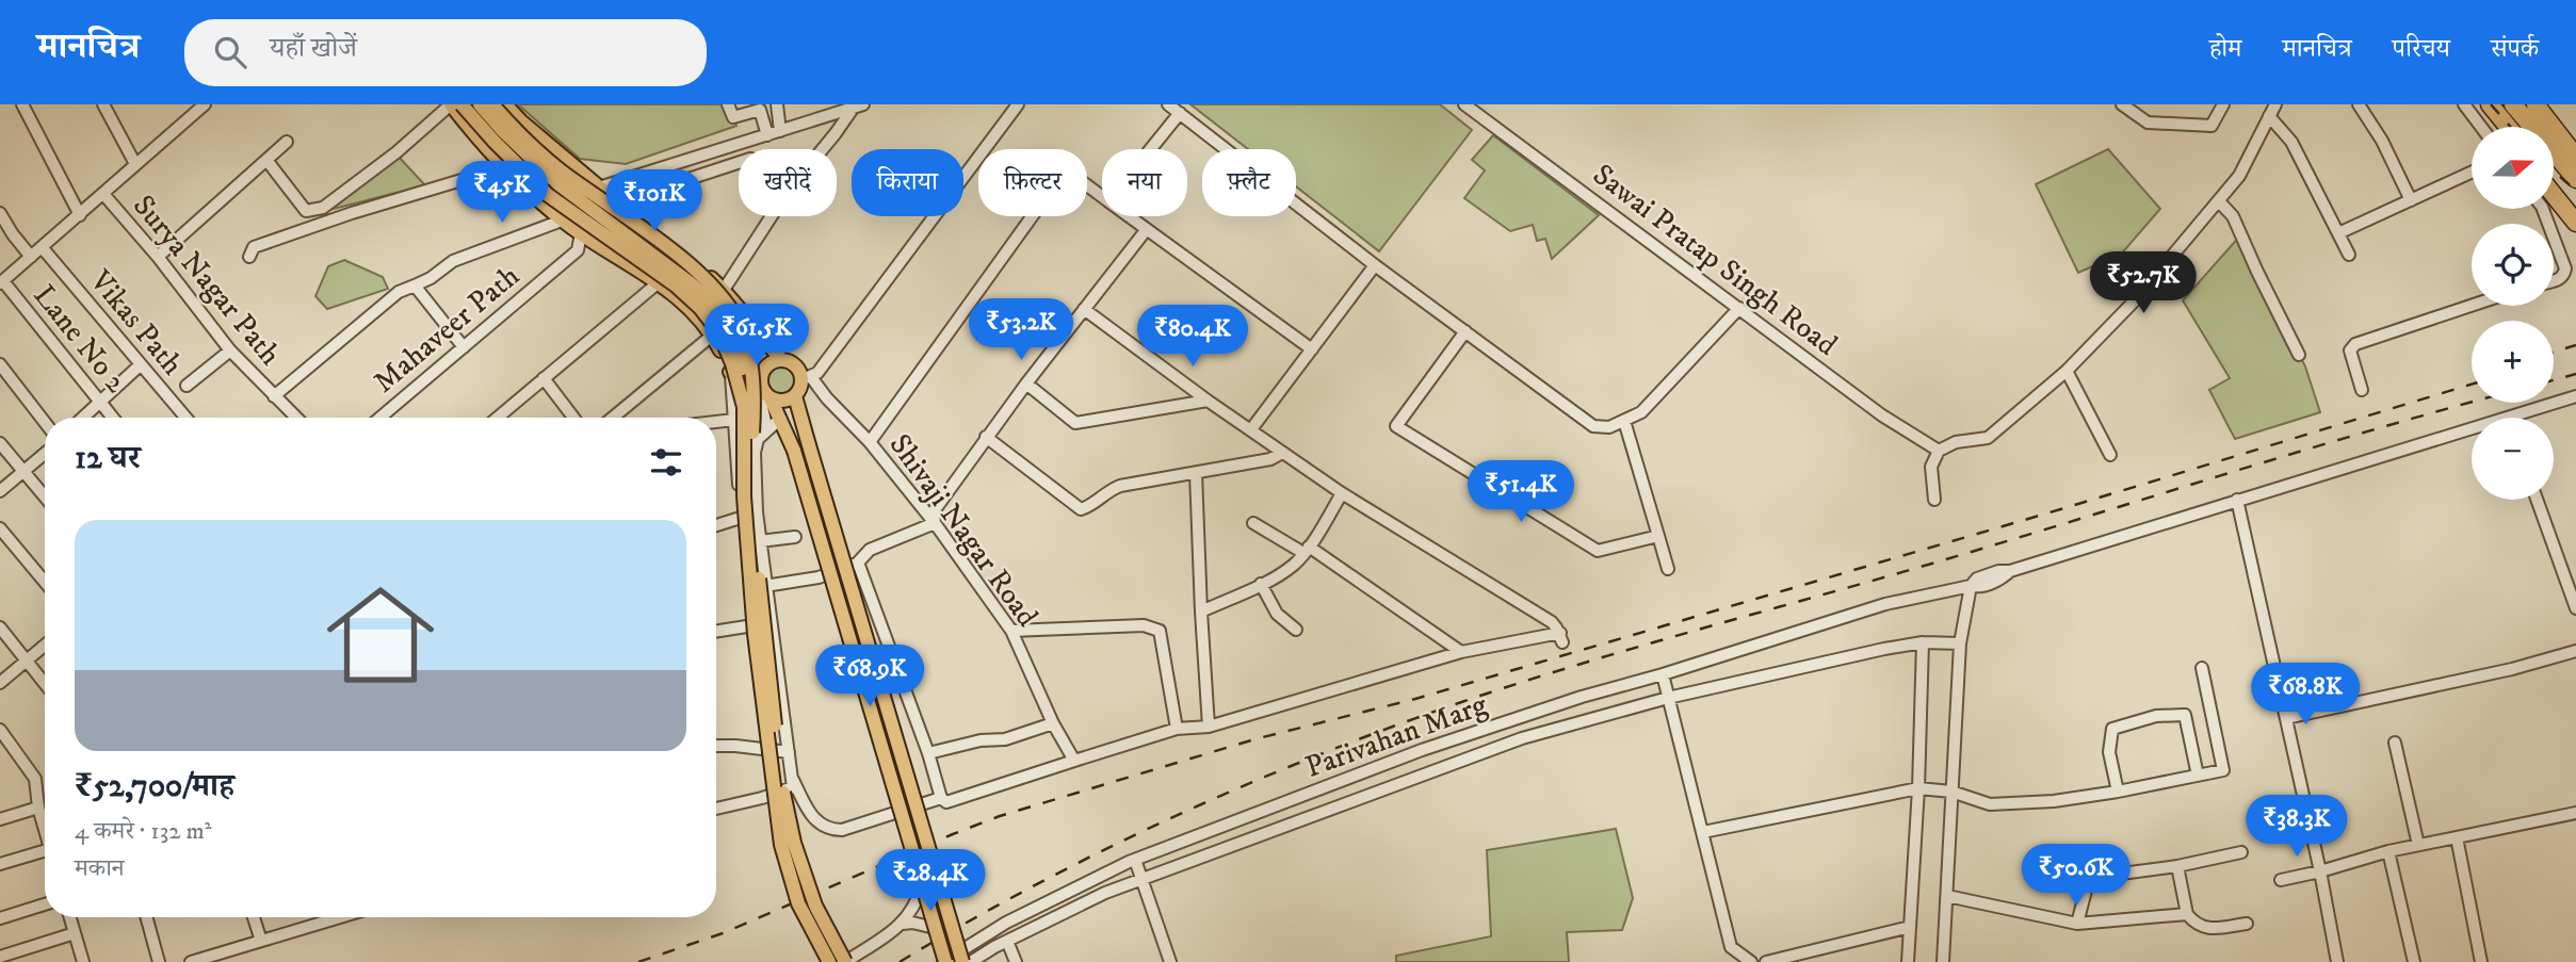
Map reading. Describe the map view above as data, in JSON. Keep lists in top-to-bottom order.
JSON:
{
  "streets": {
    "street": [
      "Sawai Pratap Singh Road",
      "Surya Nagar Path",
      "Vikas Path",
      "Mahaveer Path",
      "Lane No 2",
      "Shivaji Nagar Road",
      "Parivahan Marg"
    ]
  },
  "north": "right",
  "page": {
    "header": "मानचित्र",
    "search": "यहाँ खोजें",
    "nav": [
      "होम",
      "मानचित्र",
      "परिचय",
      "संपर्क"
    ],
    "map_buttons": ["+", "−"],
    "chip": [
      "खरीदें",
      "किराया",
      "फ़िल्टर",
      "नया",
      "फ़्लैट"
    ],
    "price": [
      "₹45K",
      "₹101K",
      "₹52.7K",
      "₹53.2K",
      "₹61.5K",
      "₹80.4K",
      "₹51.4K",
      "₹68.9K",
      "₹68.8K",
      "₹38.3K",
      "₹50.6K",
      "₹28.4K"
    ],
    "heading": "12 घर",
    "list": [
      {
        "name": "₹52,700/माह",
        "note": "4 कमरे · 132 m² · मकान"
      }
    ]
  }
}
